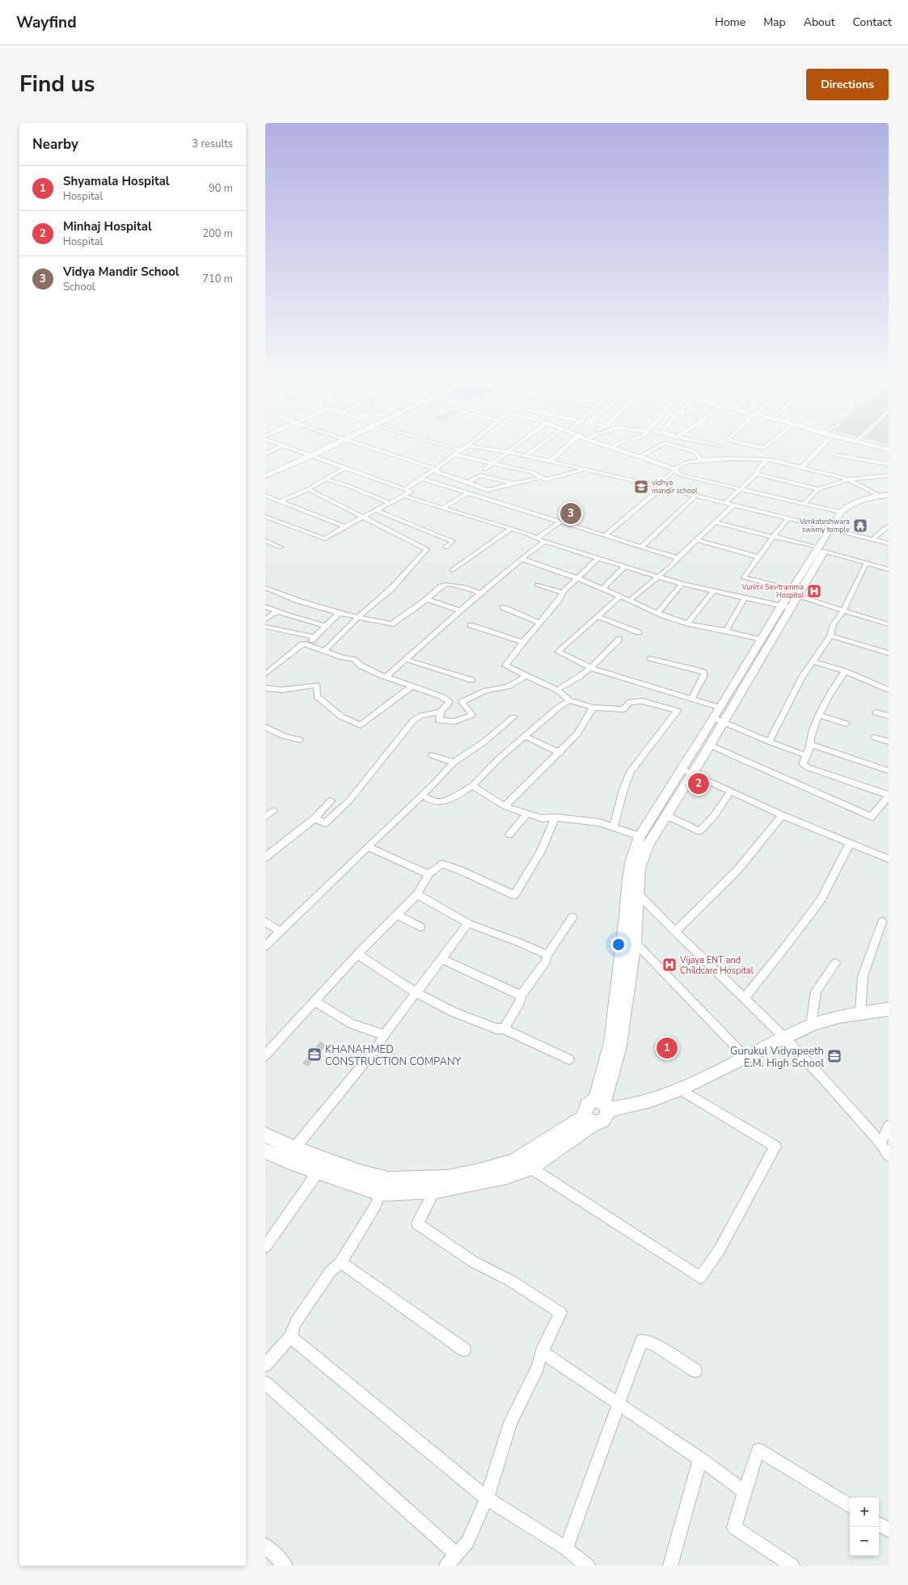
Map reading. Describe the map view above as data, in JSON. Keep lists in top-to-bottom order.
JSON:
{
  "places": {
    "school or university": ["vidhya mandir school"],
    "temple": ["Venkateshwara swamy temple"],
    "hospital": ["Vurimi Savitramma Hospital", "Vijaya ENT and Childcare Hospital"],
    "office": ["KHANAHMED CONSTRUCTION COMPANY", "Gurukul Vidyapeeth E.M. High School"]
  },
  "page": {
    "header": "Wayfind",
    "nav": [
      "Home",
      "Map",
      "About",
      "Contact"
    ],
    "title": "Find us",
    "buttons": "Directions",
    "heading": ["Nearby", "3 results"],
    "list": [
      {
        "mark": "1",
        "name": "Shyamala Hospital",
        "note": "Hospital",
        "value": "90 m"
      },
      {
        "mark": "2",
        "name": "Minhaj Hospital",
        "note": "Hospital",
        "value": "200 m"
      },
      {
        "mark": "3",
        "name": "Vidya Mandir School",
        "note": "School",
        "value": "710 m"
      }
    ],
    "pins": ["3", "2", "1"],
    "map_buttons": ["+", "−"]
  }
}
